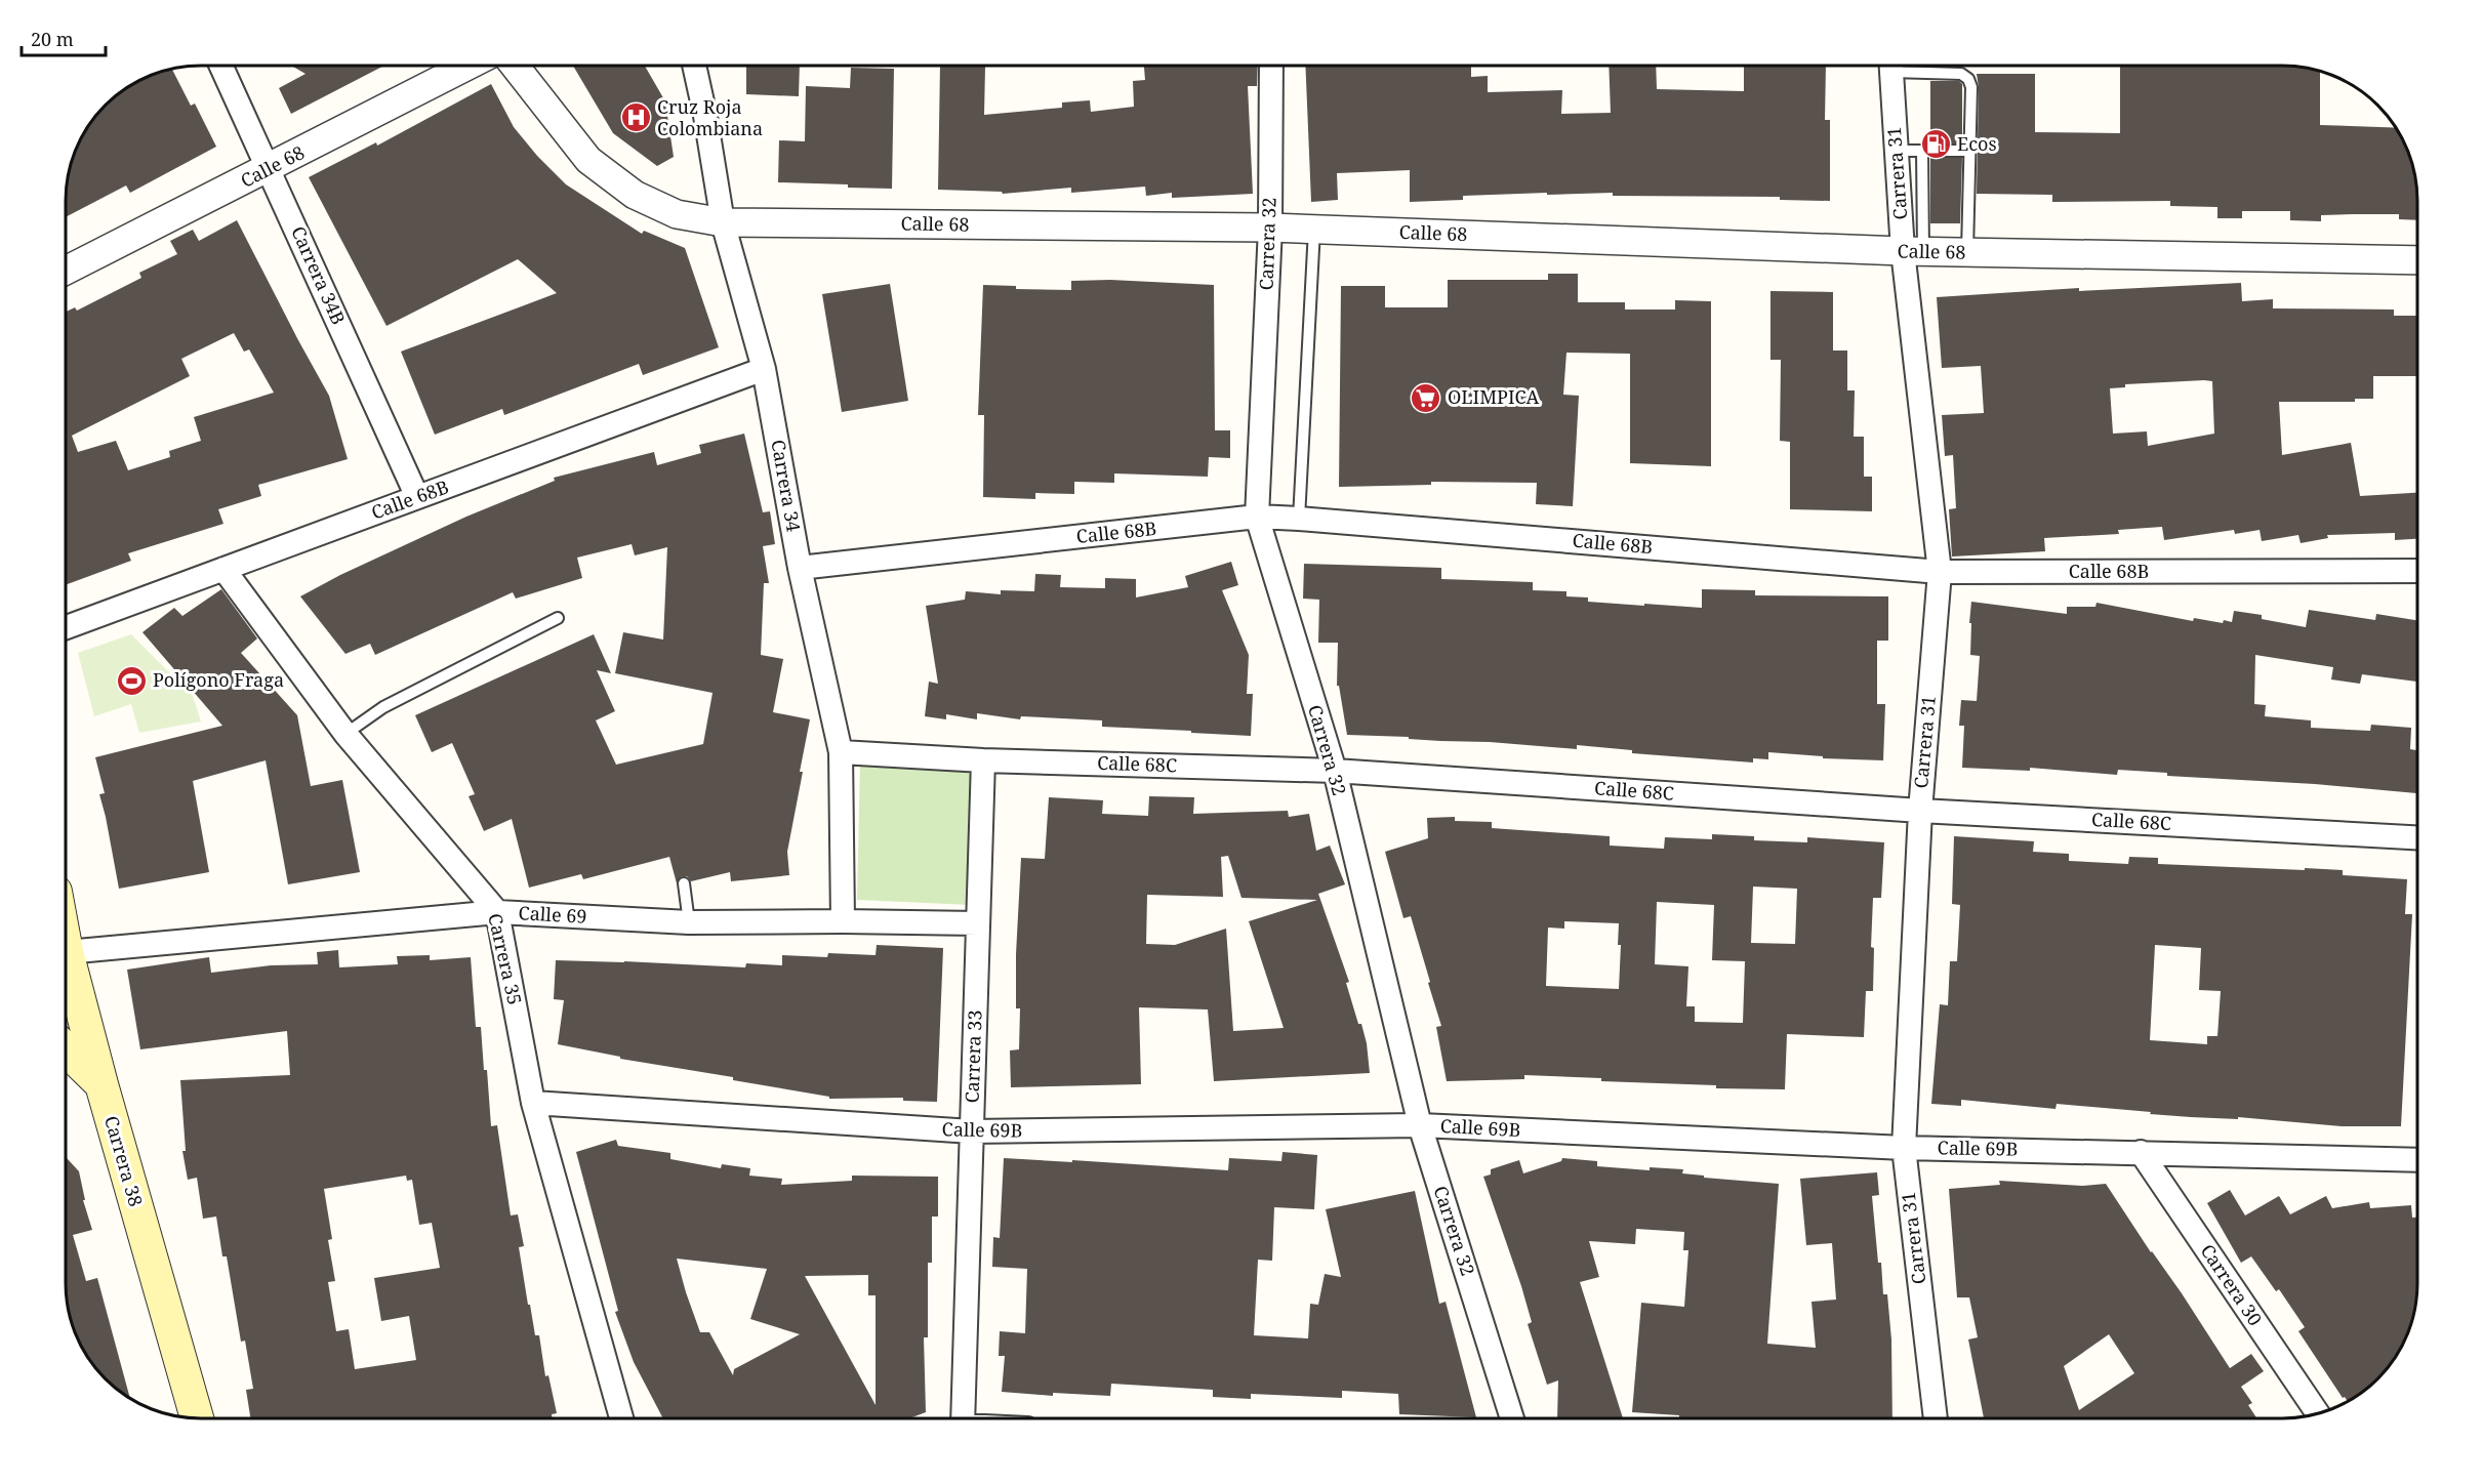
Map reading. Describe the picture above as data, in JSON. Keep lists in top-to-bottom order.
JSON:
{
  "streets": {
    "main road": ["Carrera 38"],
    "street": [
      "Calle 68",
      "Carrera 31",
      "Carrera 32",
      "Carrera 34B",
      "Carrera 34",
      "Calle 68B",
      "Calle 68C",
      "Calle 69",
      "Carrera 35",
      "Carrera 33",
      "Calle 69B",
      "Carrera 30"
    ]
  },
  "crossings": [
    ["Calle 68", "Carrera 31"],
    ["Calle 68", "Carrera 32"],
    ["Calle 68", "Carrera 34B"],
    ["Calle 68", "Carrera 34"],
    ["Carrera 31", "Calle 68B"],
    ["Carrera 31", "Calle 68C"],
    ["Carrera 31", "Calle 69B"],
    ["Carrera 32", "Calle 68B"],
    ["Carrera 32", "Calle 68C"],
    ["Carrera 32", "Calle 69B"],
    ["Carrera 34B", "Calle 68B"],
    ["Carrera 34", "Calle 68B"],
    ["Carrera 34", "Calle 68C"],
    ["Carrera 34", "Calle 69"],
    ["Calle 68B", "Carrera 35"],
    ["Calle 68C", "Carrera 33"],
    ["Calle 69", "Carrera 35"],
    ["Calle 69", "Carrera 33"],
    ["Carrera 35", "Calle 69B"],
    ["Carrera 33", "Calle 69B"],
    ["Calle 69B", "Carrera 30"]
  ],
  "places": {
    "hospital": ["Cruz Roja Colombiana"],
    "fuel station": ["Ecos"],
    "supermarket": ["OLIMPICA"],
    "sports": ["Polígono Fraga"]
  },
  "scale_bar": "20 m"
}
